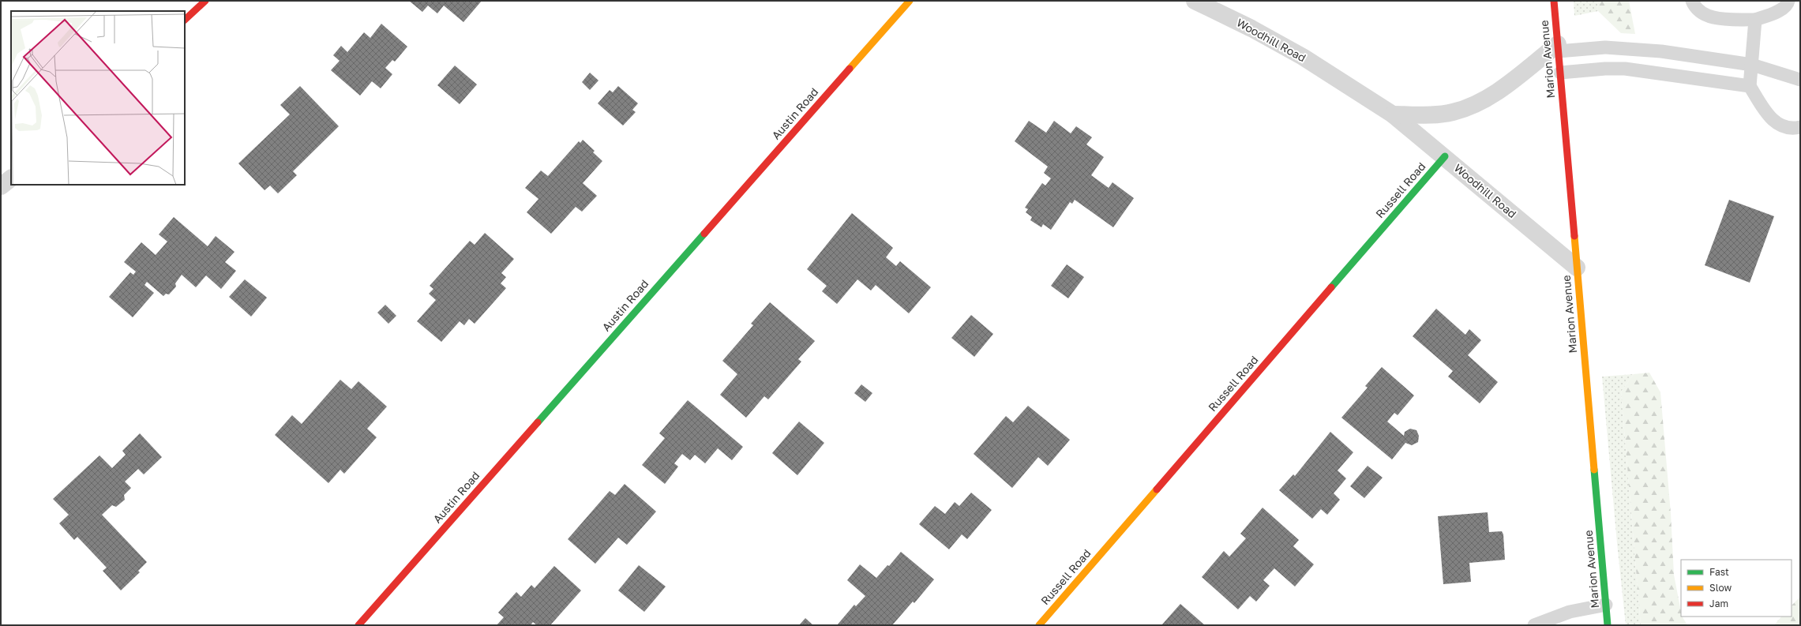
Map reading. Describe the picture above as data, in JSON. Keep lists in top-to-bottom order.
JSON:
{
  "streets": {
    "street": [
      "Woodhill Road",
      "Marion Avenue",
      "Austin Road",
      "Russell Road"
    ]
  },
  "crossings": [
    ["Woodhill Road", "Marion Avenue"],
    ["Woodhill Road", "Russell Road"]
  ],
  "legend": ["Fast", "Slow", "Jam"]
}
